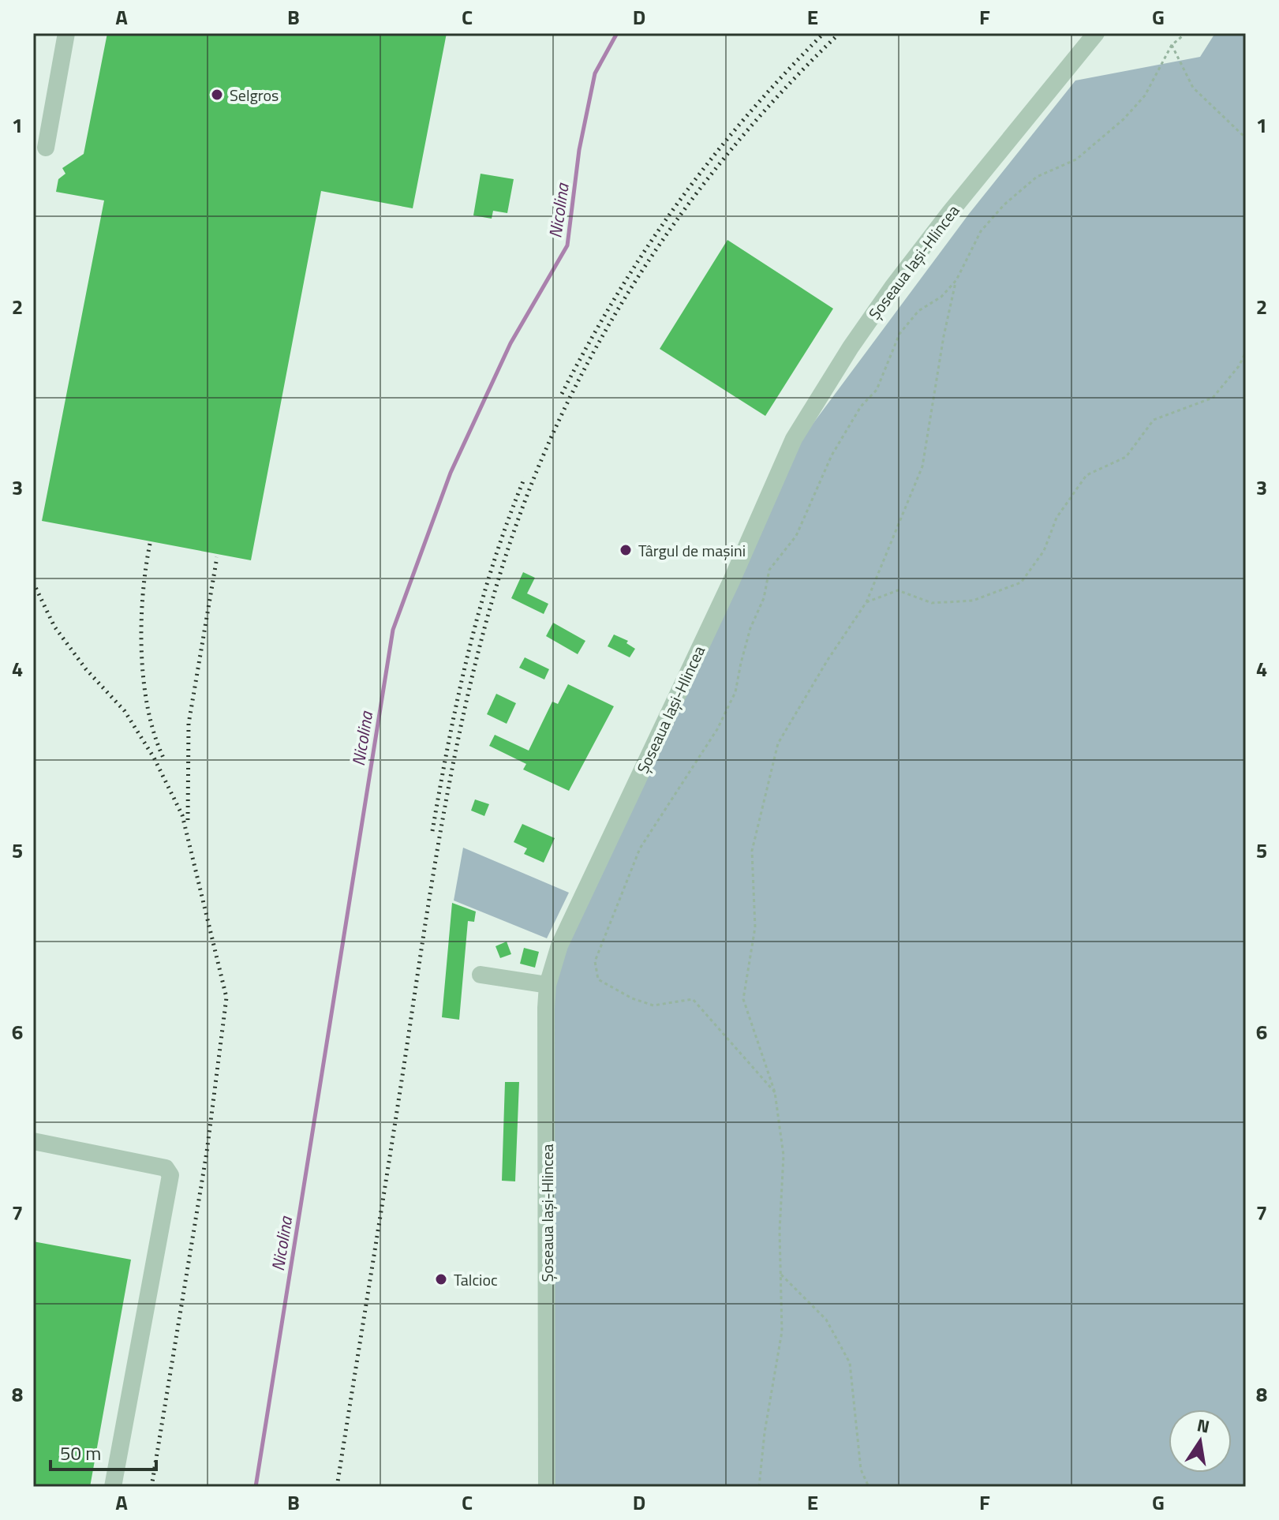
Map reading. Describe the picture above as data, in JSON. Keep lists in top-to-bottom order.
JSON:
{
  "streets": {
    "street": ["Șoseaua Iași-Hlincea"]
  },
  "water": ["Nicolina"],
  "places": ["Selgros", "Târgul de mașini", "Talcioc"],
  "scale_bar": "50 m",
  "north": "top",
  "grid": {
    "columns": [
      "A",
      "B",
      "C",
      "D",
      "E",
      "F",
      "G"
    ],
    "rows": [
      "1",
      "2",
      "3",
      "4",
      "5",
      "6",
      "7",
      "8"
    ]
  }
}
